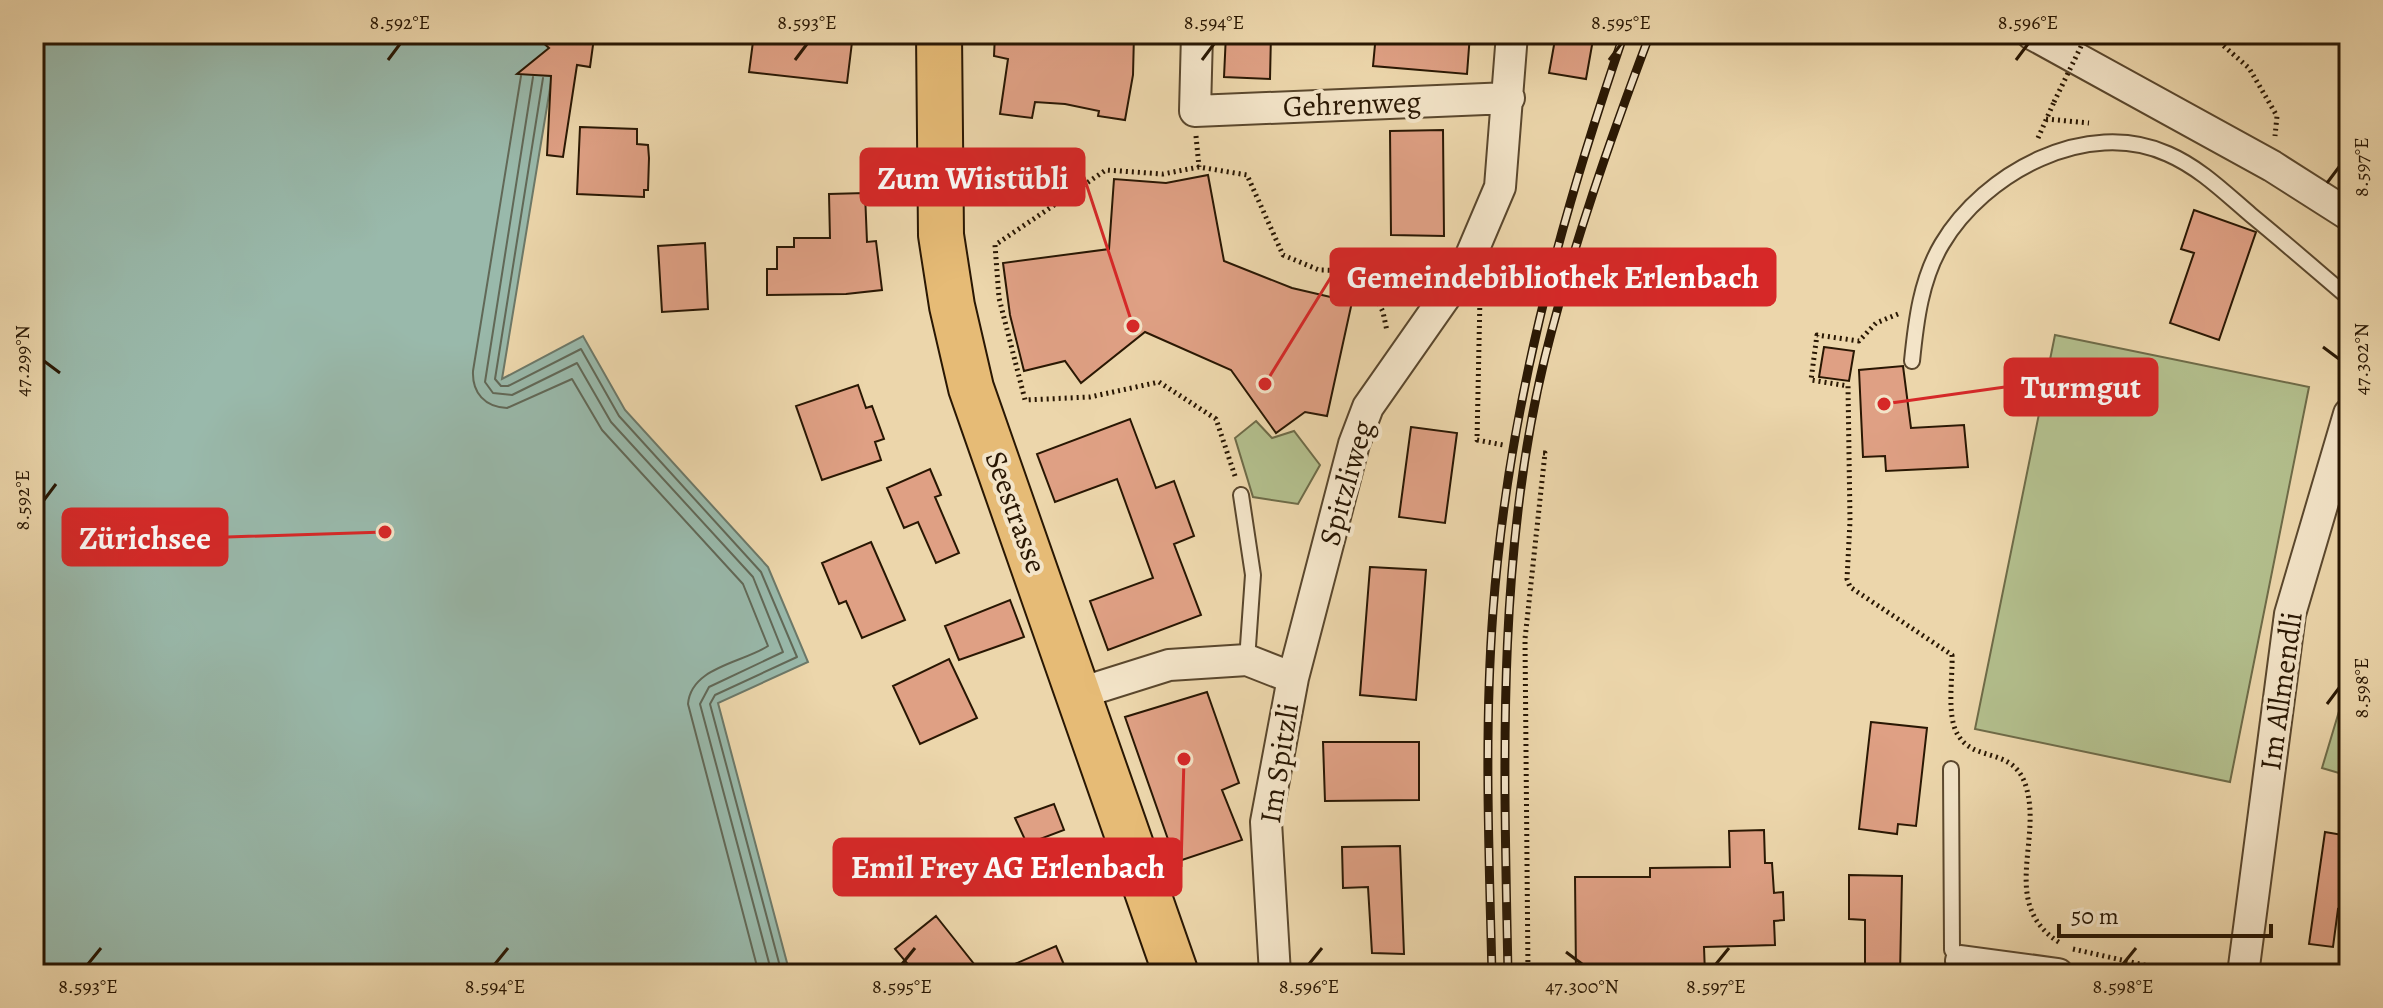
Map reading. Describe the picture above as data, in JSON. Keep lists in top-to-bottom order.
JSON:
{
  "streets": {
    "main road": ["Seestrasse"],
    "street": [
      "Gehrenweg",
      "Spitzliweg",
      "Im Allmendli",
      "Im Spitzli"
    ]
  },
  "crossings": [
    ["Gehrenweg", "Spitzliweg"],
    ["Spitzliweg", "Im Spitzli"],
    ["Seestrasse", "Im Spitzli"]
  ],
  "places": [
    "Zum Wiistübli",
    "Gemeindebibliothek Erlenbach",
    "Turmgut",
    "Zürichsee",
    "Emil Frey AG Erlenbach"
  ],
  "scale_bar": "50 m",
  "coordinates": [
    "8.592°E",
    "8.593°E",
    "8.594°E",
    "8.595°E",
    "8.596°E",
    "8.597°E",
    "47.302°N",
    "47.299°N",
    "8.598°E",
    "47.300°N"
  ]
}
